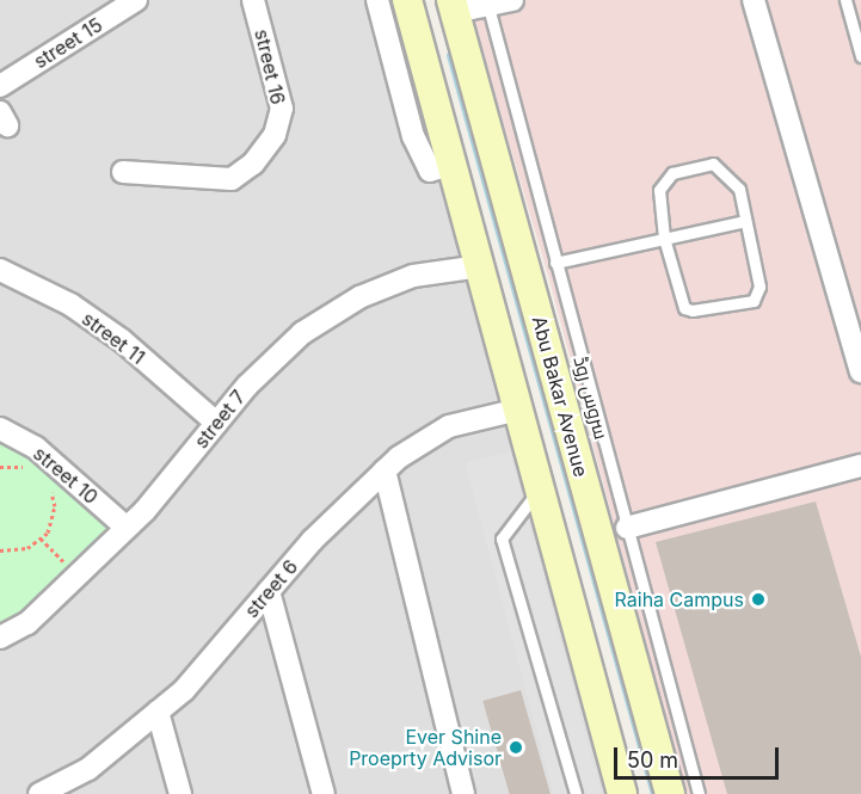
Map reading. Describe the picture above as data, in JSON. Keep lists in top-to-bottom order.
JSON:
{
  "streets": {
    "main road": ["Abu Bakar Avenue"],
    "street": [
      "street 15",
      "street 16",
      "street 11",
      "street 7",
      "street 10",
      "street 6"
    ],
    "lane": ["سروس روڈ"]
  },
  "crossings": [
    ["street 11", "street 7"],
    ["street 7", "street 10"]
  ],
  "places": ["Raiha Campus", "Ever Shine Proeprty Advisor"],
  "scale_bar": "50 m"
}
